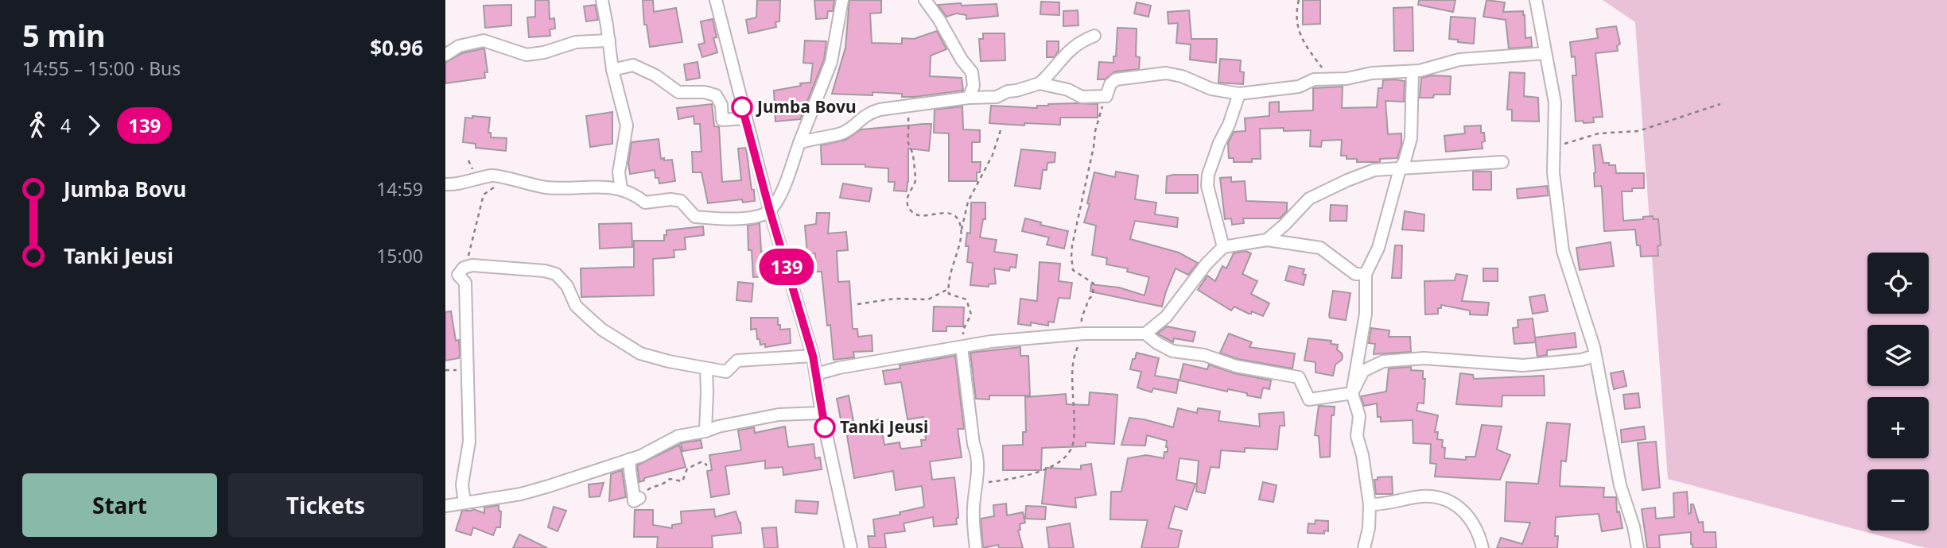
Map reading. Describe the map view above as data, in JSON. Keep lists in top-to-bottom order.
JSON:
{
  "places": ["Jumba Bovu", "Tanki Jeusi"],
  "lines": ["bus line 139"],
  "page": {
    "heading": ["5 min", "14:55 – 15:00 · Bus", "$0.96"],
    "on_map": "139",
    "legs": ["4", "139"],
    "list": [
      {
        "name": "Jumba Bovu",
        "value": "14:59"
      },
      {
        "name": "Tanki Jeusi",
        "value": "15:00"
      }
    ],
    "map_buttons": ["+", "−"],
    "buttons": ["Start", "Tickets"]
  }
}
